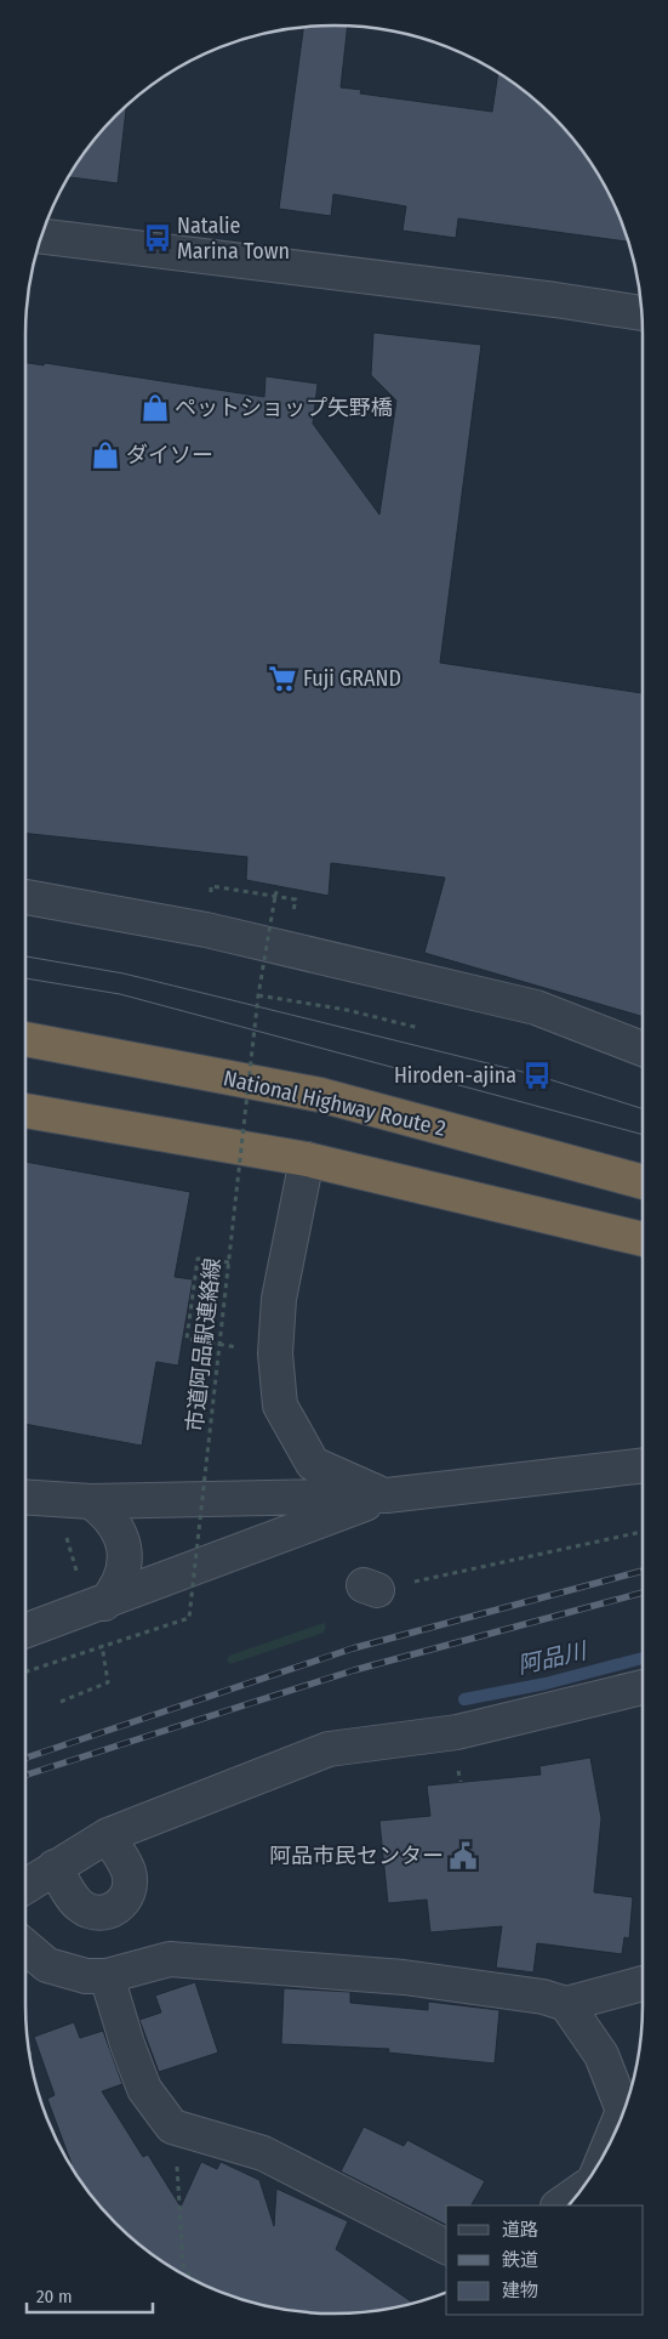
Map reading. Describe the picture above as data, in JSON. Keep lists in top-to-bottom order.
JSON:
{
  "streets": {
    "highway": ["National Highway Route 2"],
    "path": ["市道阿品駅連絡線"]
  },
  "water": ["阿品川"],
  "places": {
    "bus stop": ["Natalie Marina Town", "Hiroden-ajina"],
    "shop": ["ペットショップ矢野橋", "ダイソー"],
    "supermarket": ["Fuji GRAND"],
    "public building": ["阿品市民センター"]
  },
  "legend": ["道路", "鉄道", "建物"],
  "scale_bar": "20 m"
}
